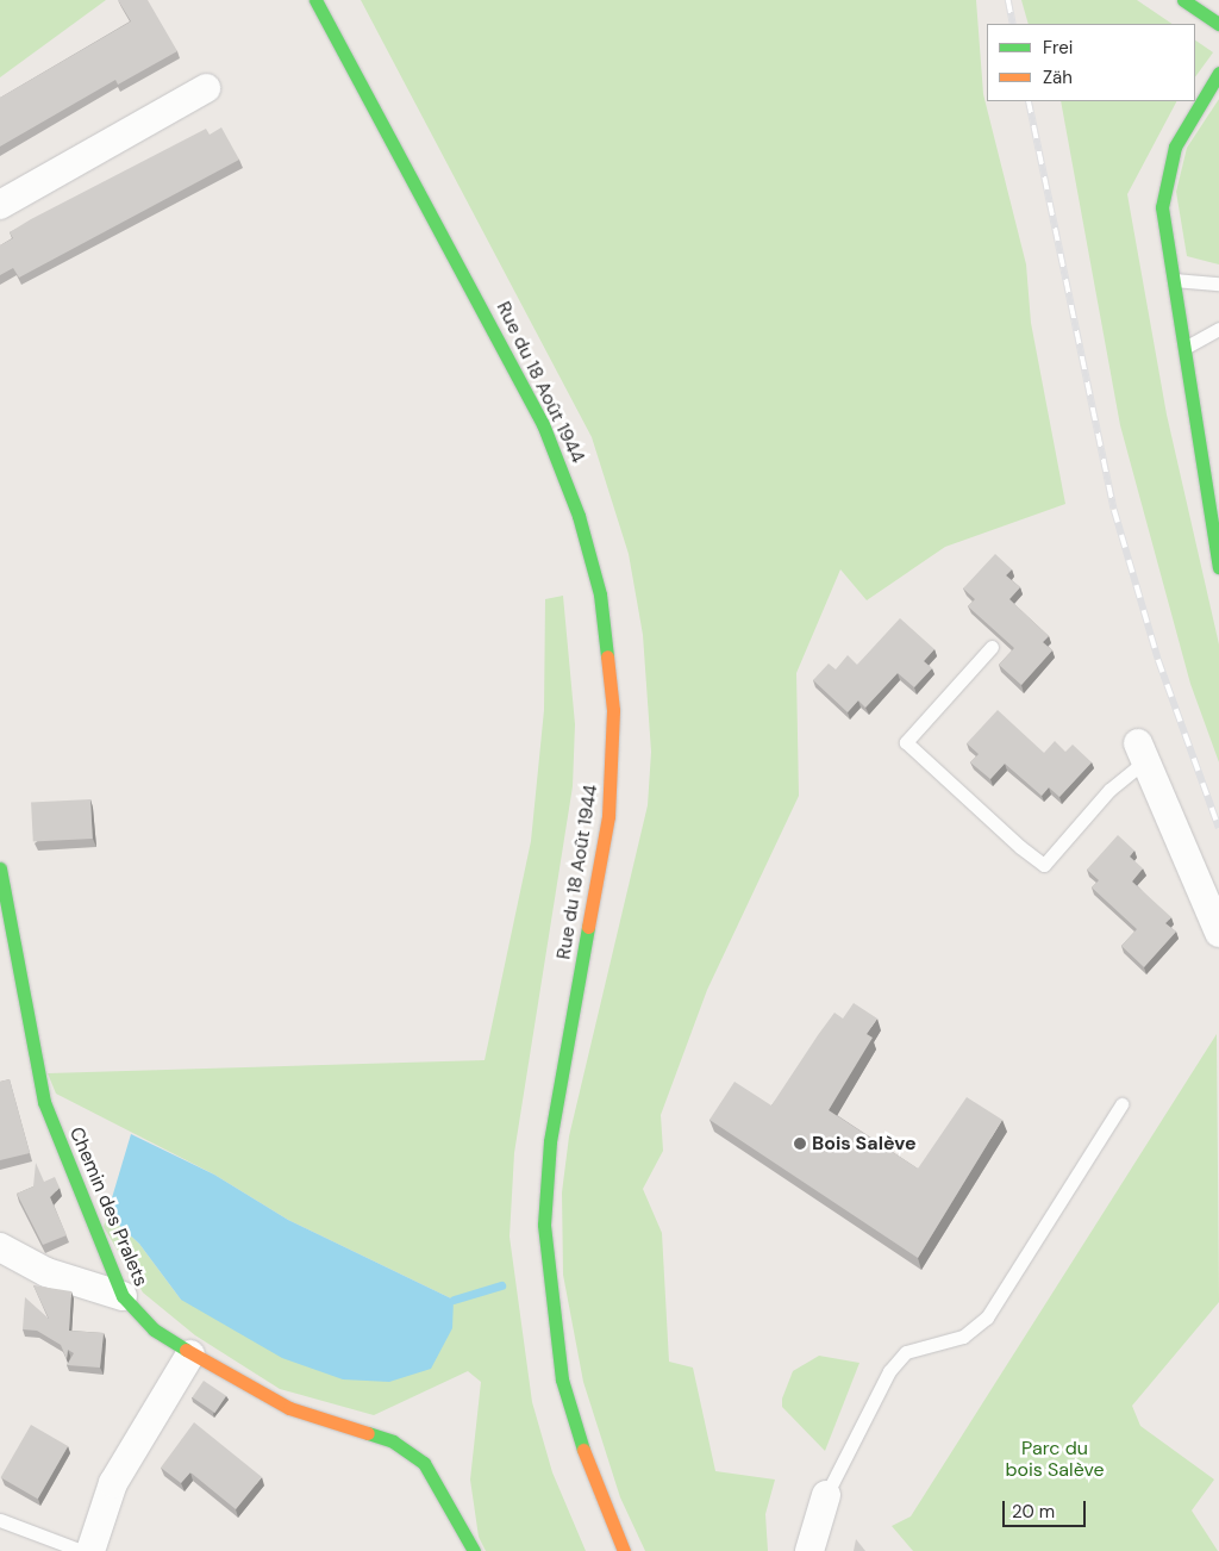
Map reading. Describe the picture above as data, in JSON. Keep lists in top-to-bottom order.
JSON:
{
  "streets": {
    "main road": ["Rue du 18 Août 1944", "Chemin des Pralets"]
  },
  "parks": ["Parc du bois Salève"],
  "places": ["Bois Salève"],
  "legend": ["Frei", "Zäh"],
  "scale_bar": "20 m"
}
